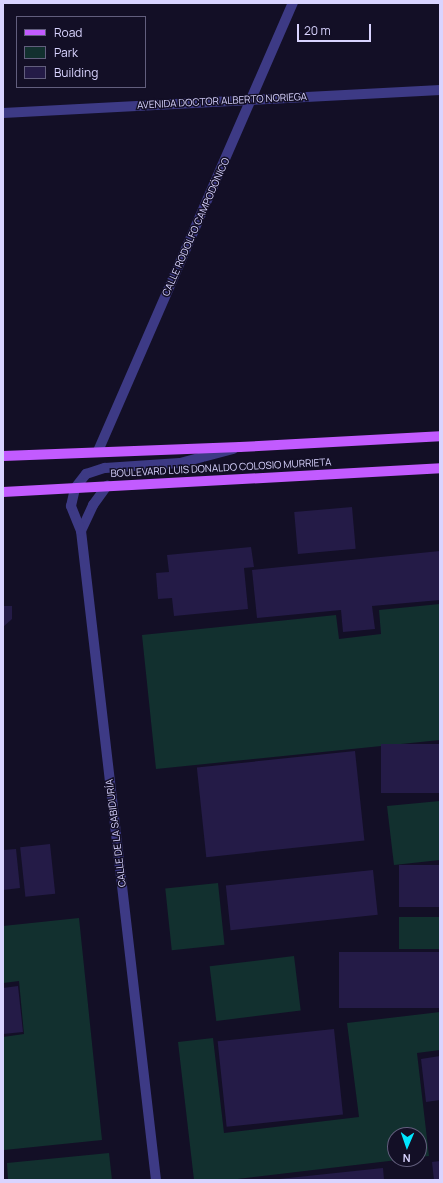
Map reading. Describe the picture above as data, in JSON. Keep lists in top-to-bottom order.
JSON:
{
  "streets": {
    "main road": ["BOULEVARD LUIS DONALDO COLOSIO MURRIETA"],
    "street": ["AVENIDA DOCTOR ALBERTO NORIEGA", "CALLE RODOLFO CAMPODÓNICO", "CALLE DE LA SABIDURÍA"]
  },
  "crossings": [
    ["AVENIDA DOCTOR ALBERTO NORIEGA", "CALLE RODOLFO CAMPODÓNICO"],
    ["CALLE RODOLFO CAMPODÓNICO", "BOULEVARD LUIS DONALDO COLOSIO MURRIETA"],
    ["BOULEVARD LUIS DONALDO COLOSIO MURRIETA", "CALLE DE LA SABIDURÍA"]
  ],
  "legend": ["Road", "Park", "Building"],
  "scale_bar": "20 m",
  "north": "bottom"
}
